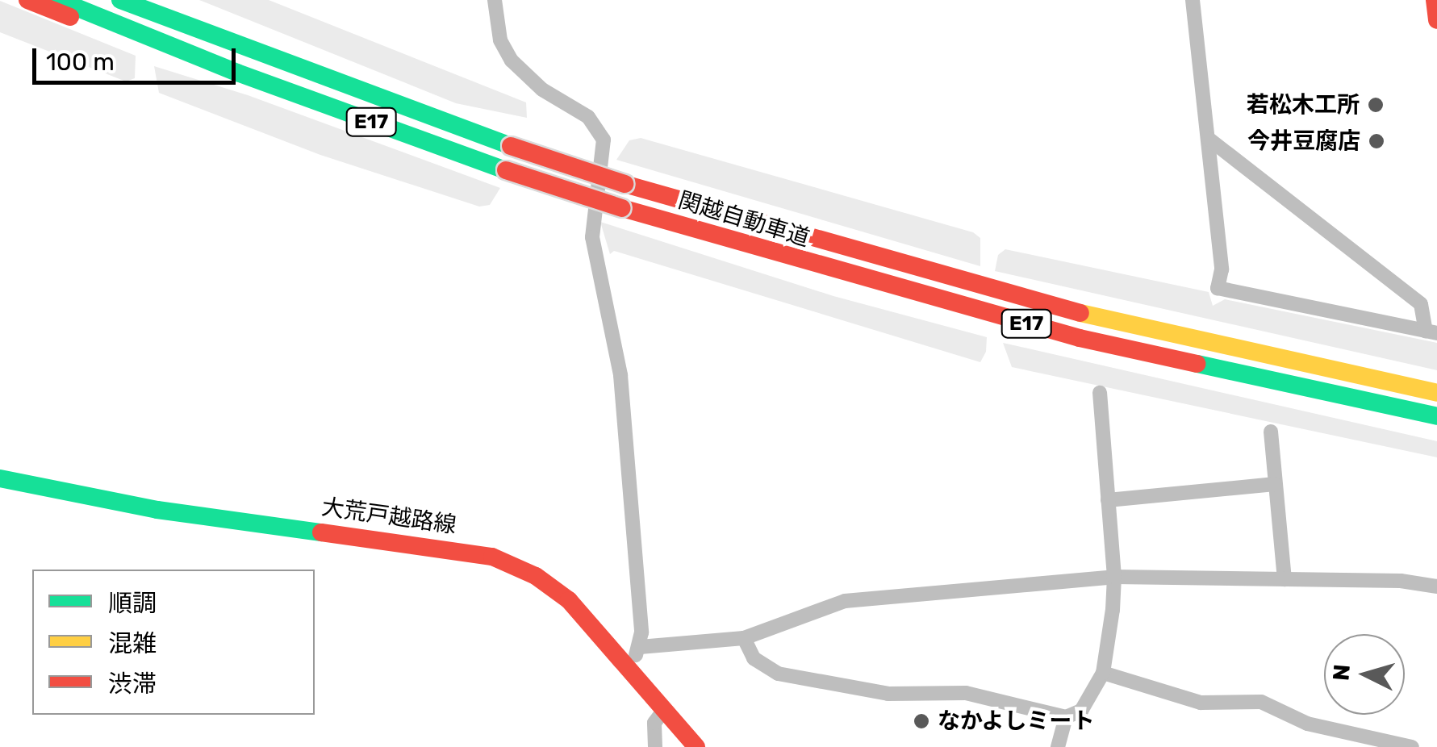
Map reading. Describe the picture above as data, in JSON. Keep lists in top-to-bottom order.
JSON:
{
  "streets": {
    "main road": ["E17", "関越自動車道", "大荒戸越路線"]
  },
  "places": ["若松木工所", "今井豆腐店", "なかよしミート"],
  "legend": ["順調", "混雑", "渋滞"],
  "scale_bar": "100 m",
  "north": "left"
}
